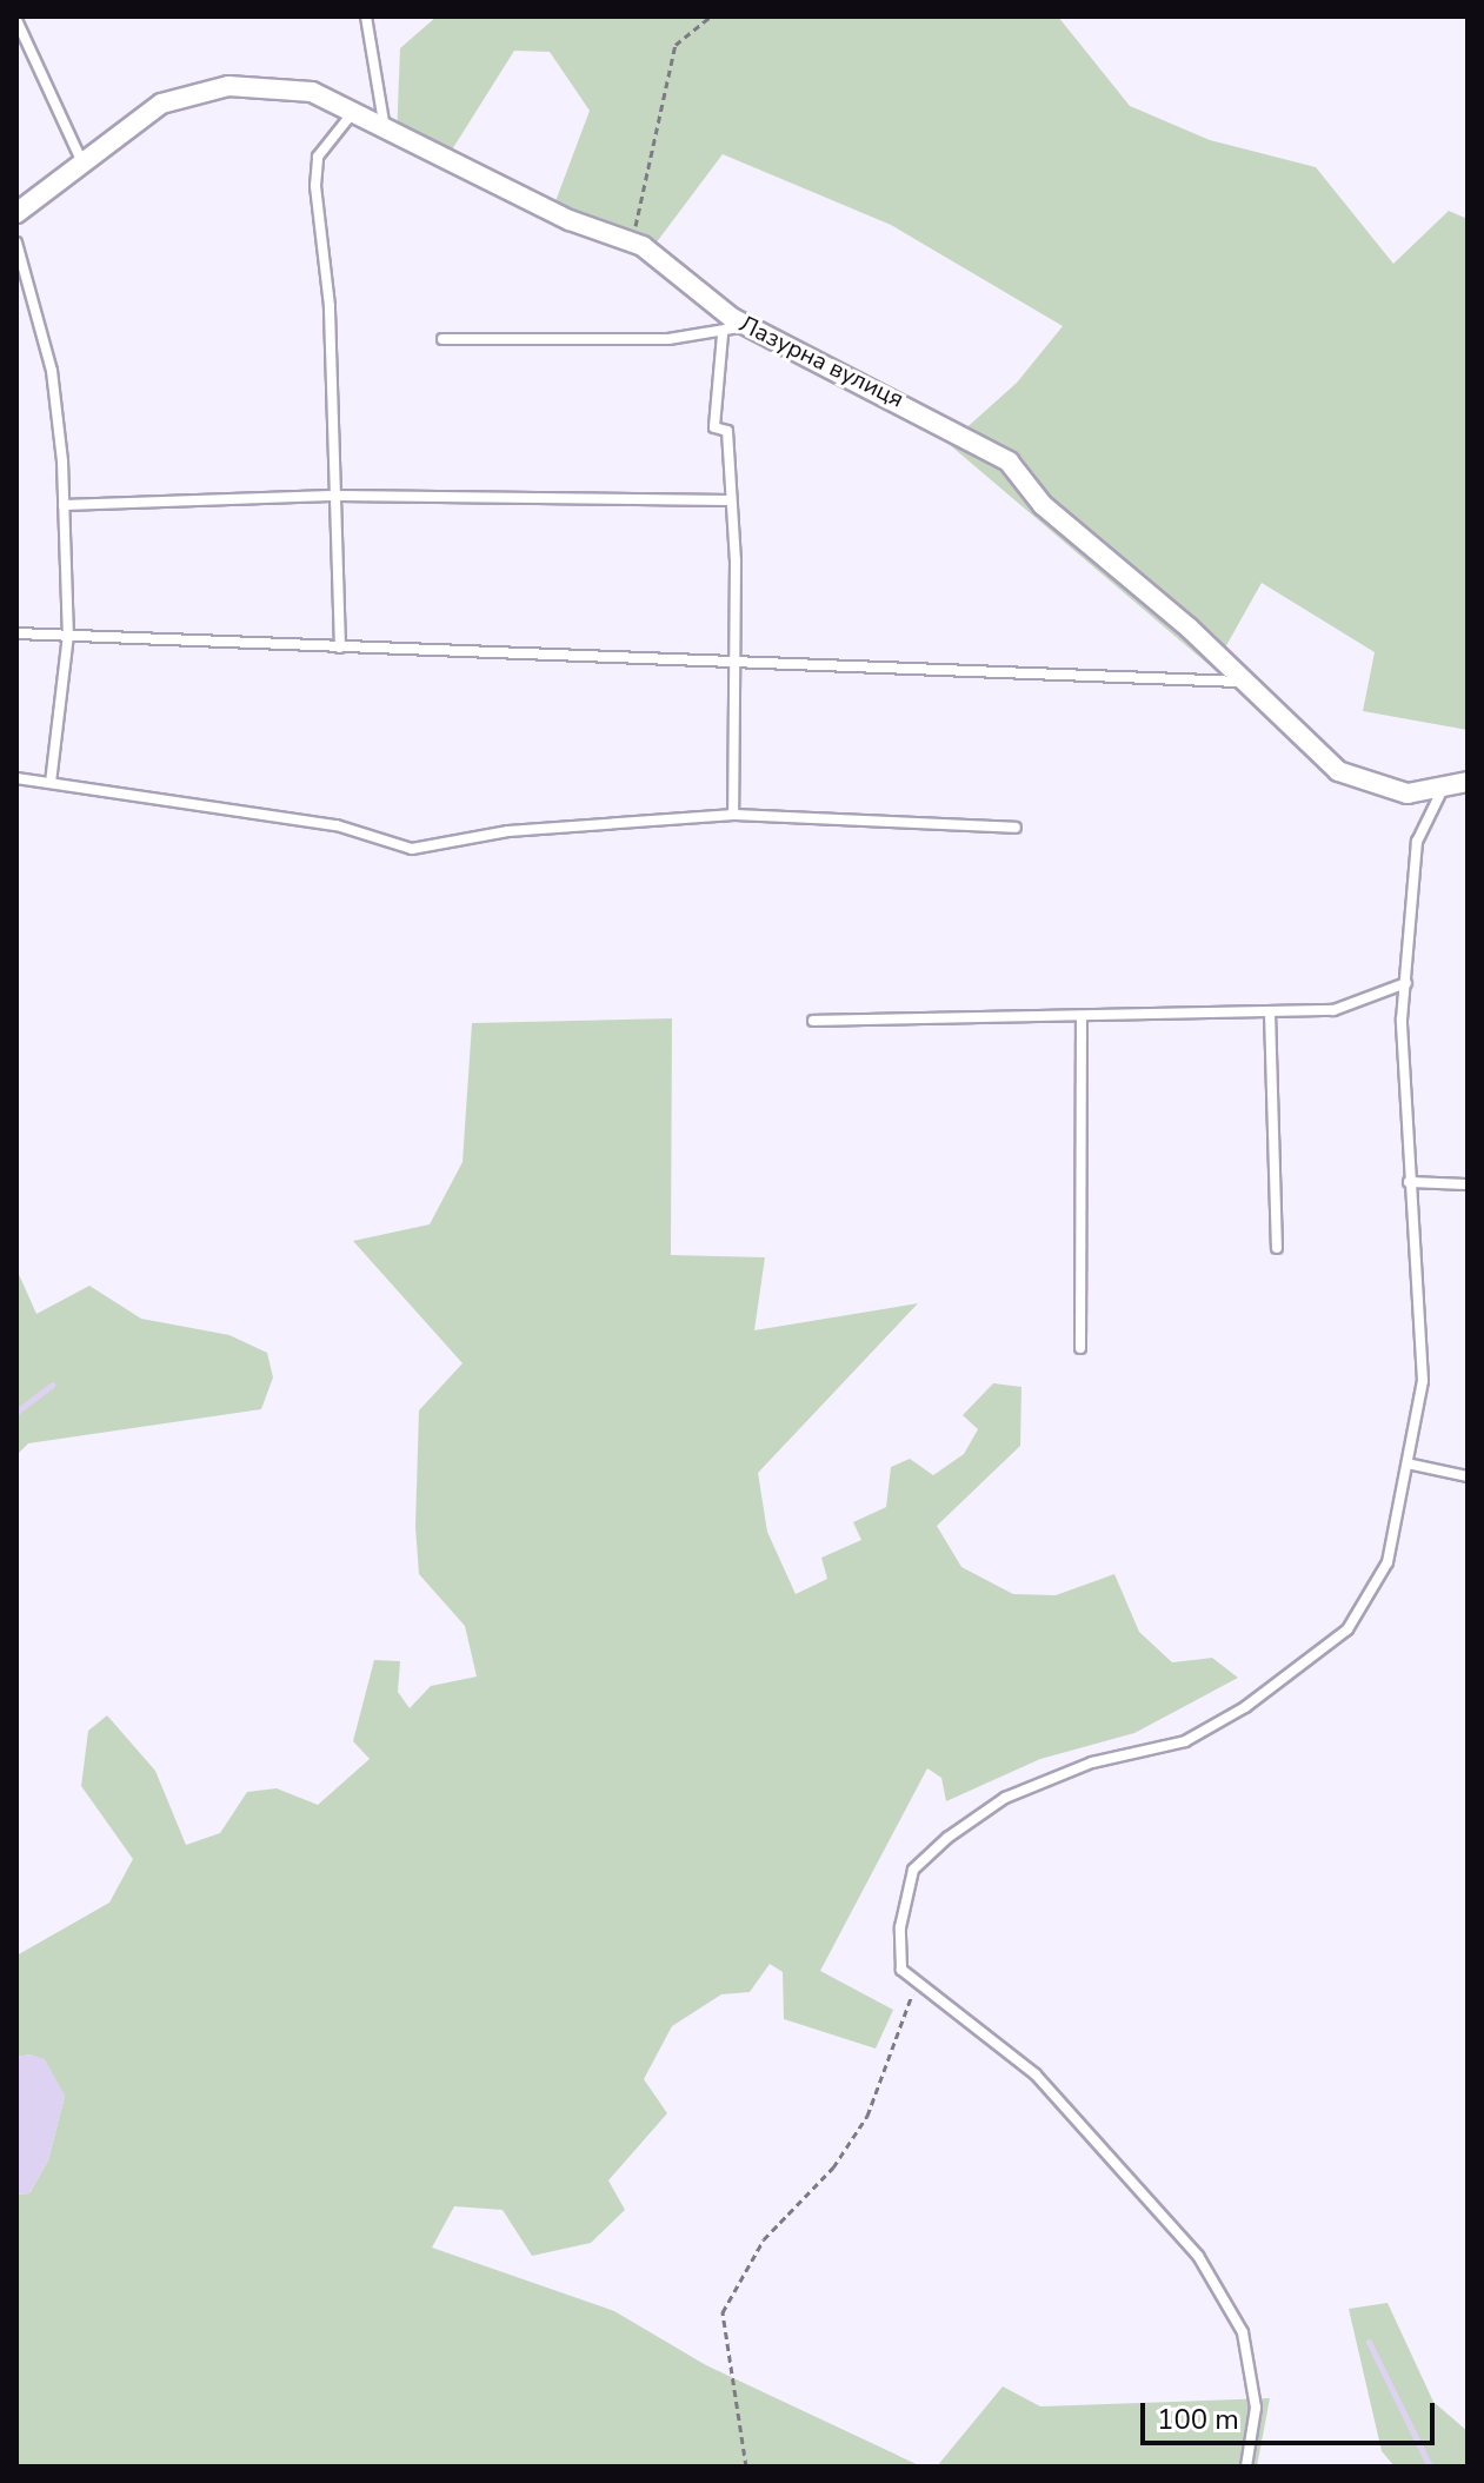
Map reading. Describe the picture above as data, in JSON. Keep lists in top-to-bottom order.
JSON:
{
  "streets": {
    "street": ["Лазурна вулиця"]
  },
  "scale_bar": "100 m"
}
